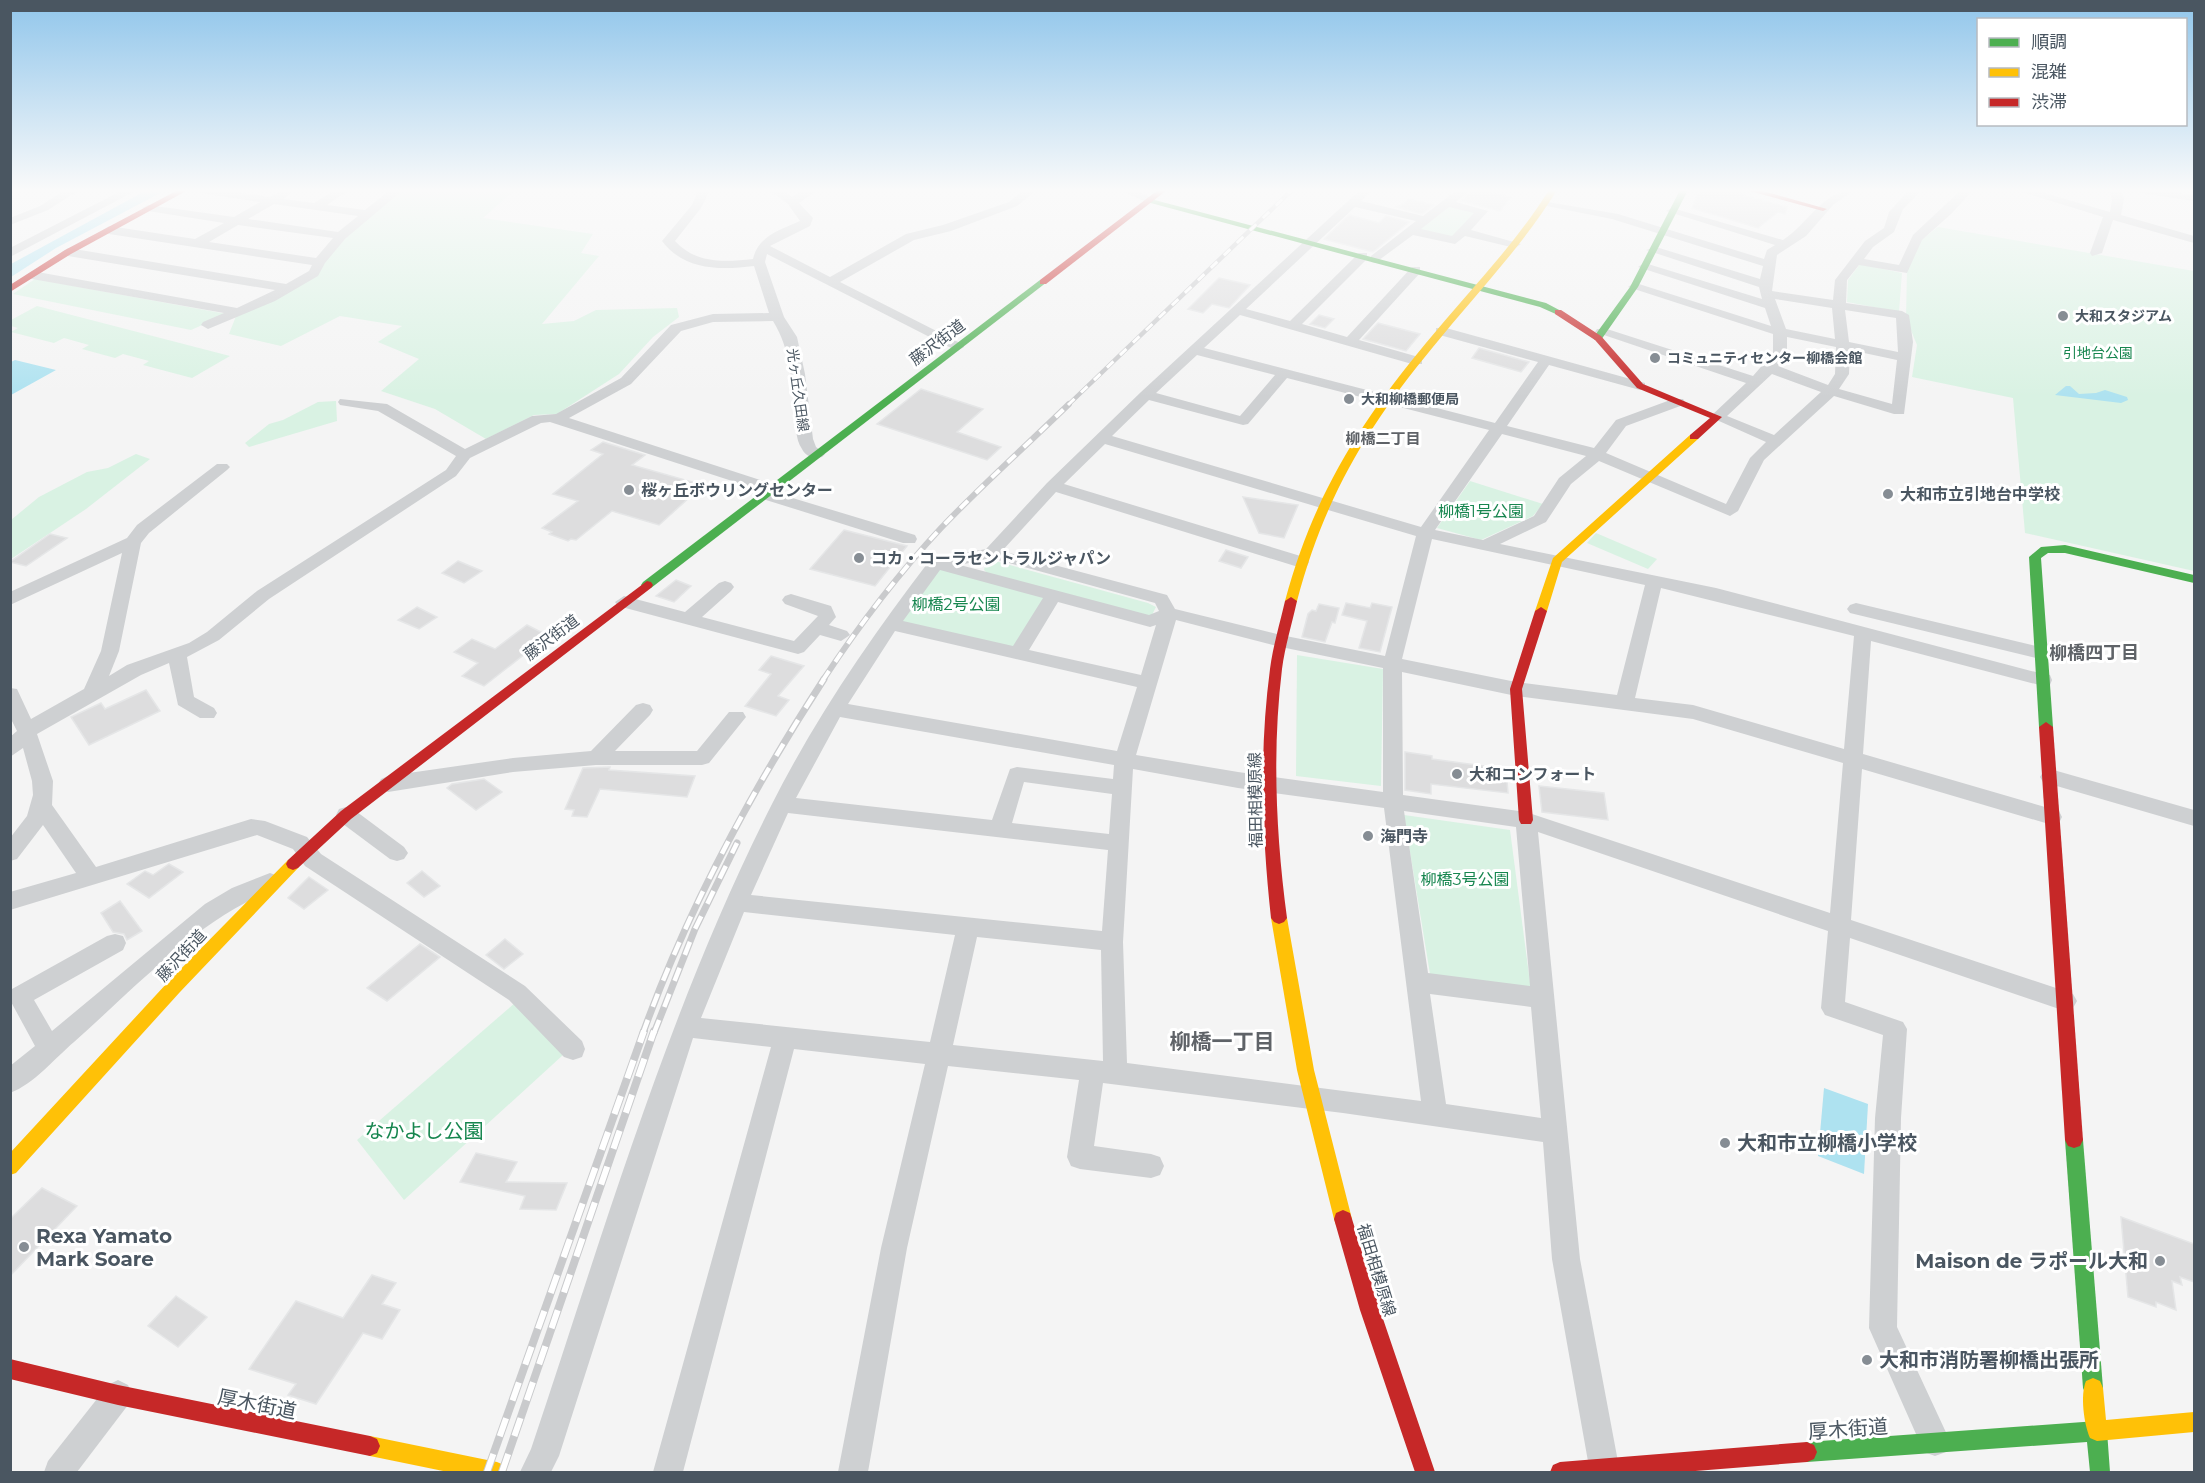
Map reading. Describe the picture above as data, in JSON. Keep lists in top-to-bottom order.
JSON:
{
  "streets": {
    "main road": ["藤沢街道", "福田相模原線", "厚木街道"],
    "street": ["光ヶ丘久田線"]
  },
  "crossings": [
    ["藤沢街道", "光ヶ丘久田線"]
  ],
  "districts": ["柳橋二丁目", "柳橋四丁目", "柳橋一丁目"],
  "parks": [
    "引地台公園",
    "柳橋1号公園",
    "柳橋2号公園",
    "柳橋3号公園",
    "なかよし公園"
  ],
  "places": [
    "大和スタジアム",
    "コミュニティセンター柳橋会館",
    "大和柳橋郵便局",
    "桜ヶ丘ボウリングセンター",
    "大和市立引地台中学校",
    "コカ・コーラセントラルジャパン",
    "大和コンフォート",
    "海門寺",
    "大和市立柳橋小学校",
    "Rexa Yamato Mark Soare",
    "Maison de ラポール大和",
    "大和市消防署柳橋出張所"
  ],
  "legend": ["順調", "混雑", "渋滞"]
}
